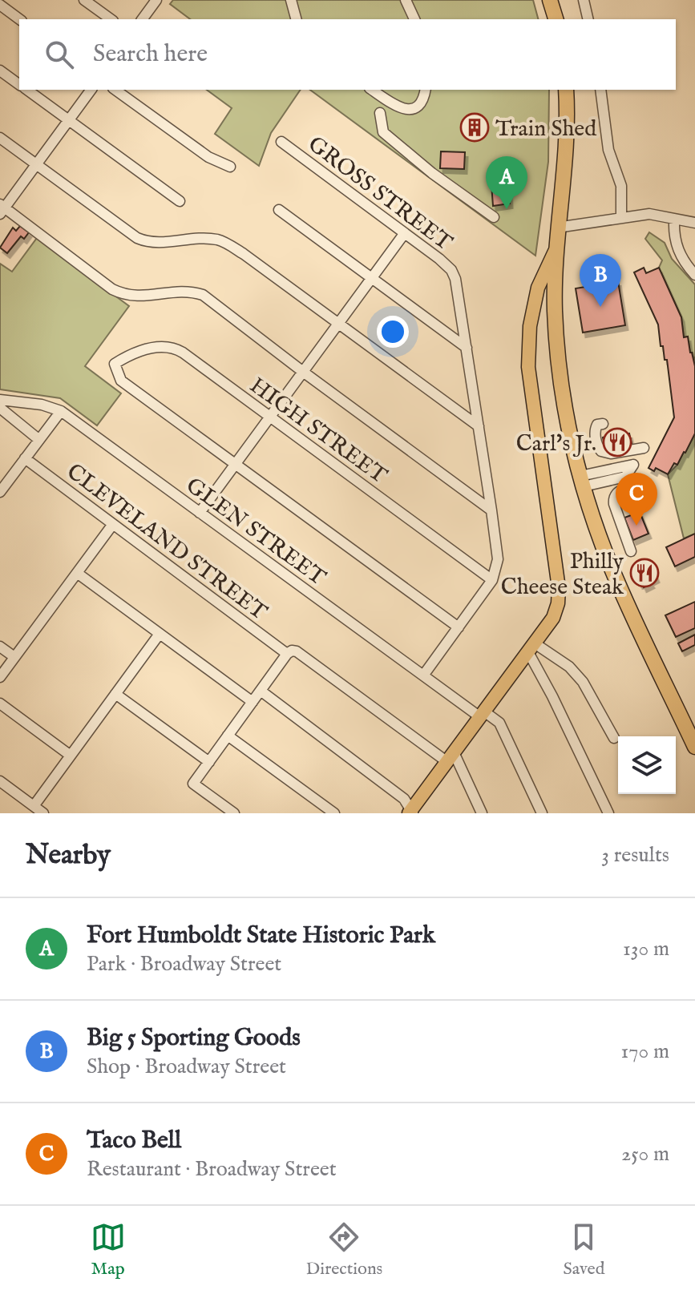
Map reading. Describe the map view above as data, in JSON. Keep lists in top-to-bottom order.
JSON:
{
  "streets": {
    "street": [
      "GROSS STREET",
      "HIGH STREET",
      "GLEN STREET",
      "CLEVELAND STREET"
    ]
  },
  "crossings": [
    ["GROSS STREET", "HIGH STREET"]
  ],
  "places": {
    "building": ["Train Shed"],
    "restaurant": ["Carl's Jr.", "Philly Cheese Steak"]
  },
  "page": {
    "search": "Search here",
    "pins": ["A", "B", "C"],
    "heading": ["Nearby", "3 results"],
    "list": [
      {
        "mark": "A",
        "name": "Fort Humboldt State Historic Park",
        "note": "Park · Broadway Street",
        "value": "130 m"
      },
      {
        "mark": "B",
        "name": "Big 5 Sporting Goods",
        "note": "Shop · Broadway Street",
        "value": "170 m"
      },
      {
        "mark": "C",
        "name": "Taco Bell",
        "note": "Restaurant · Broadway Street",
        "value": "250 m"
      }
    ],
    "nav": ["Map", "Directions", "Saved"]
  }
}
